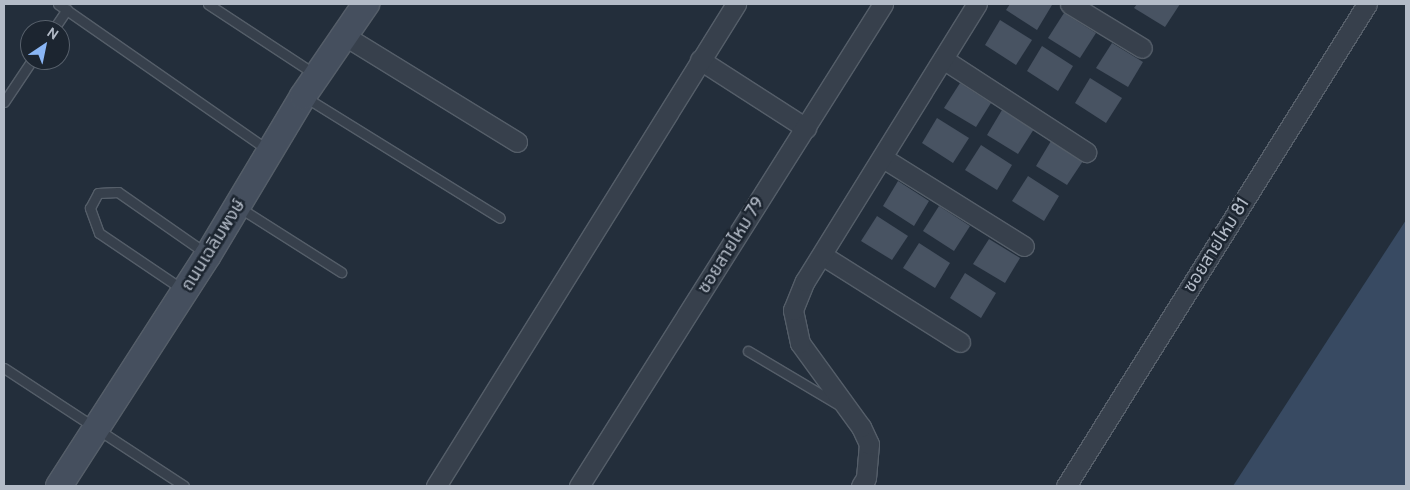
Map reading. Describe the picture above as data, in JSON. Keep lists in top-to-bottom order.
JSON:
{
  "streets": {
    "main road": ["ถนนเฉลิมพงษ์"],
    "street": ["ซอยสายไหม 79", "ซอยสายไหม 81"]
  },
  "north": "top right"
}
